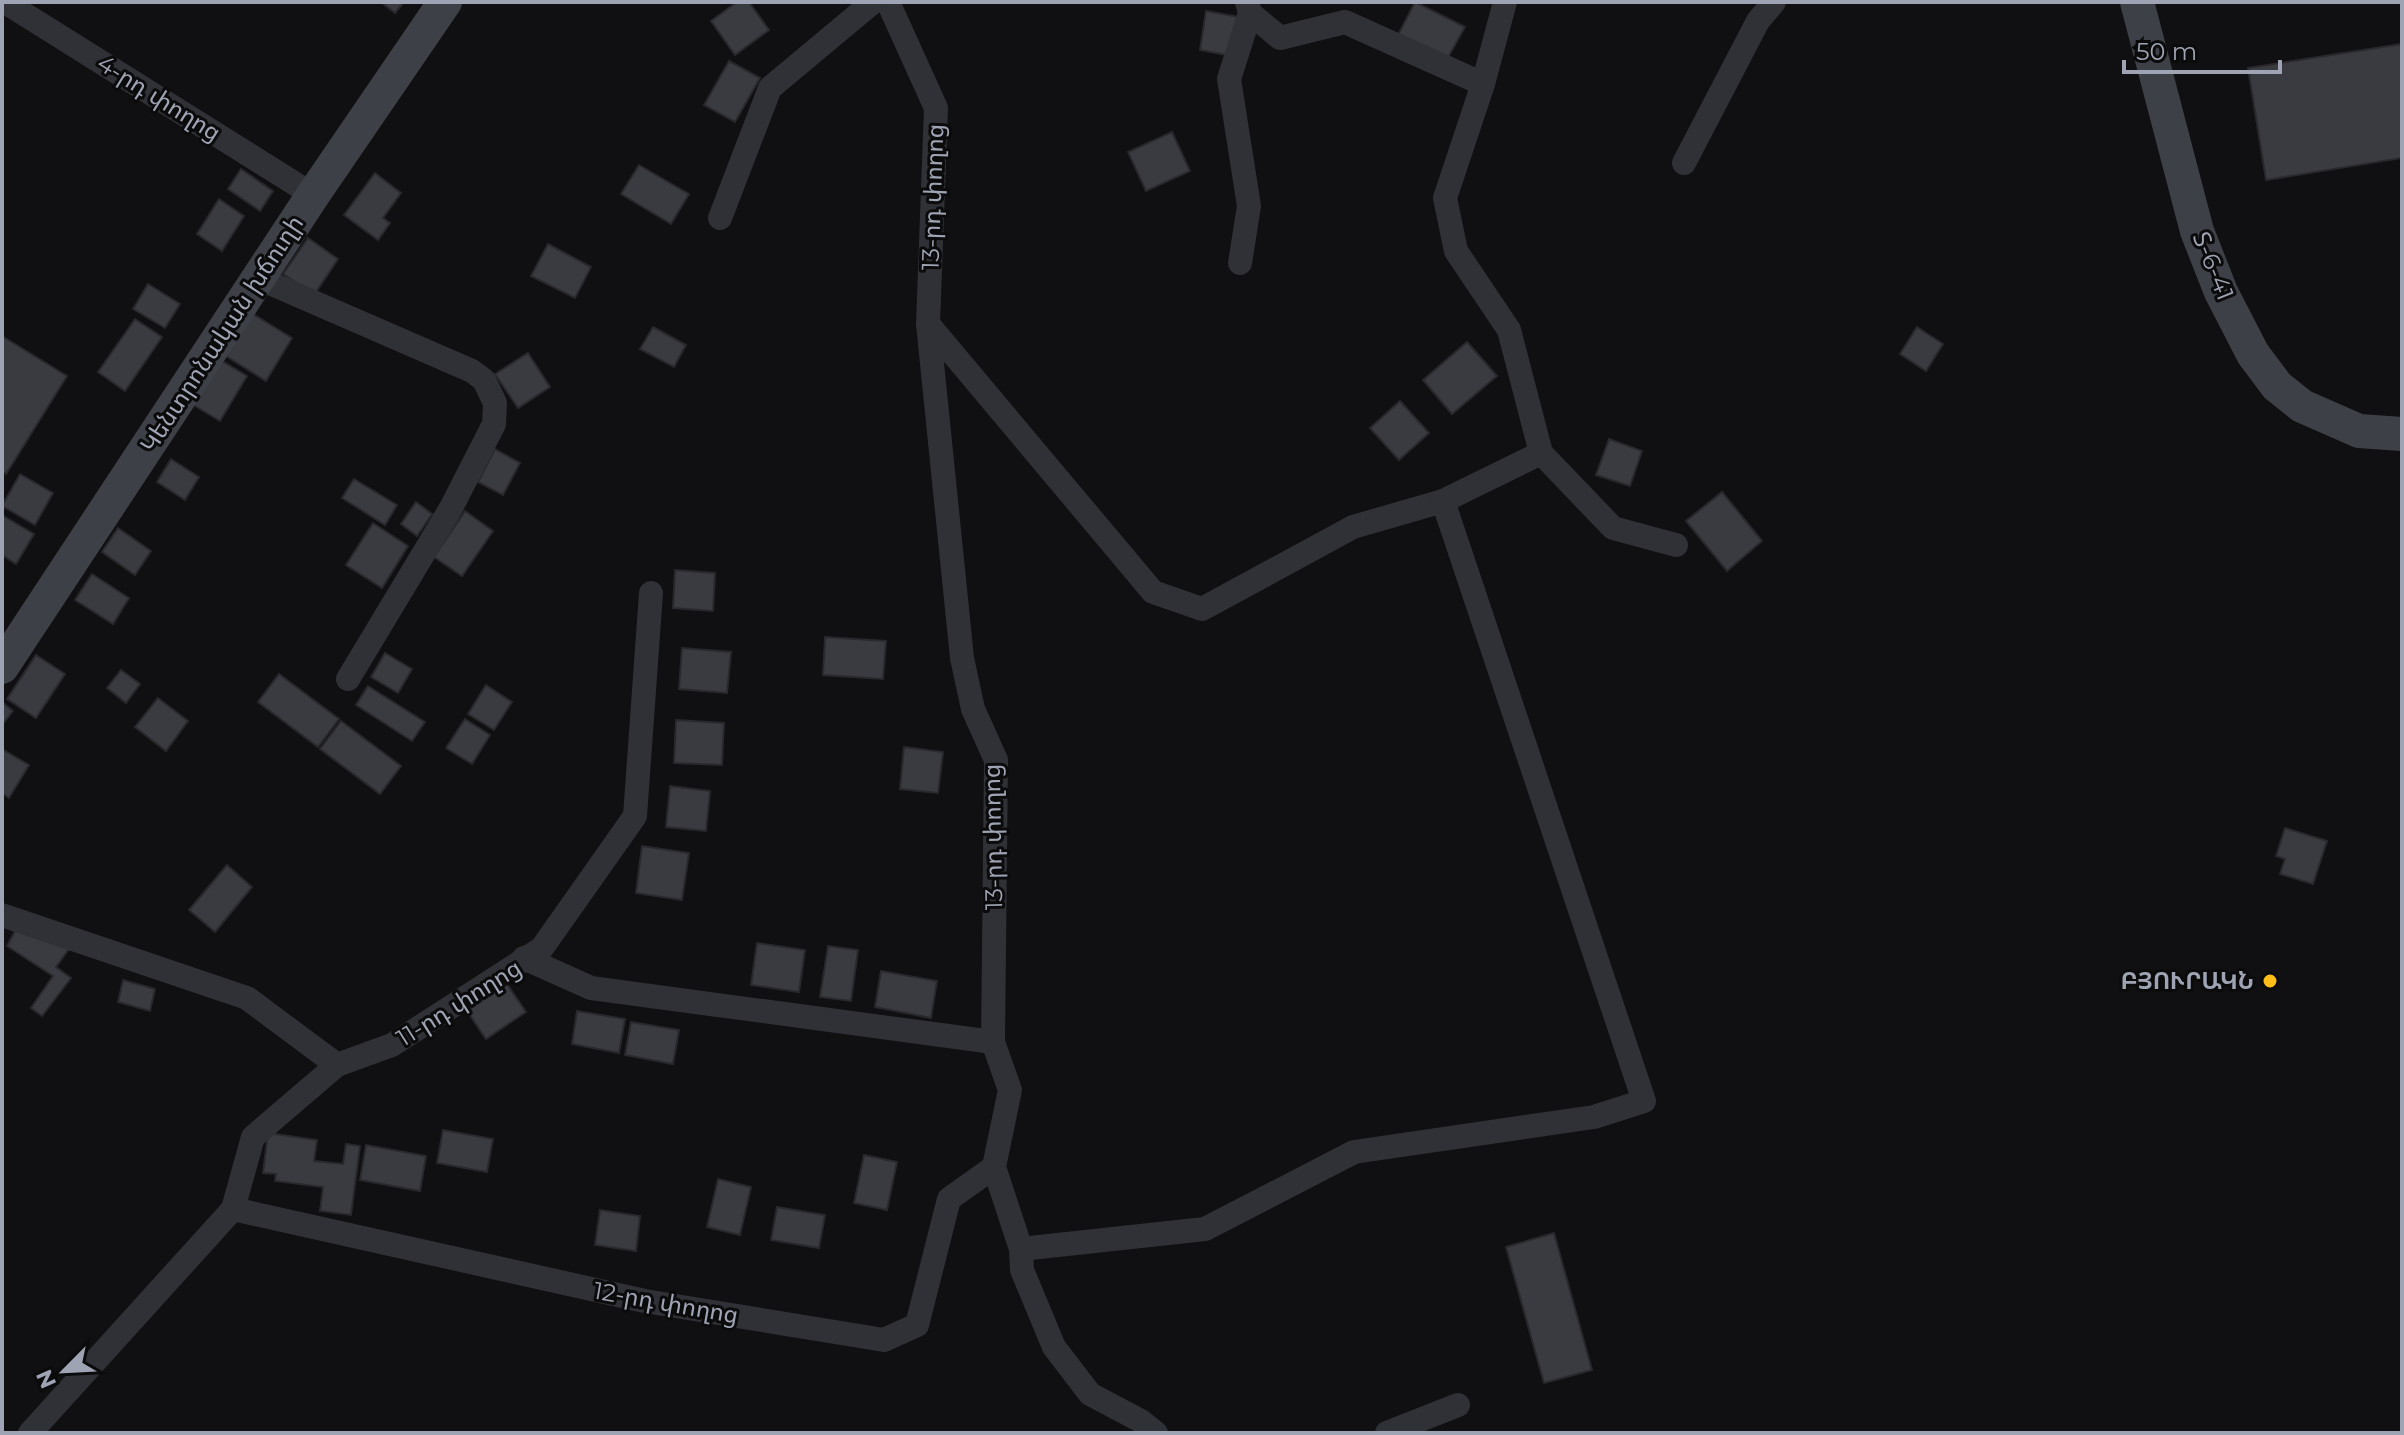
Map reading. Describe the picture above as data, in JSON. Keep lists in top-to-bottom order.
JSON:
{
  "streets": {
    "main road": ["Տ-6-41", "Կենտրոնական խճուղի"],
    "street": [
      "4-րդ փողոց",
      "13-րդ փողոց",
      "11-րդ փողոց",
      "12-րդ փողոց"
    ]
  },
  "crossings": [
    ["4-րդ փողոց", "Կենտրոնական խճուղի"],
    ["13-րդ փողոց", "11-րդ փողոց"],
    ["13-րդ փողոց", "12-րդ փողոց"]
  ],
  "places": ["ԲՅՈՒՐԱԿՆ"],
  "scale_bar": "50 m",
  "north": "bottom left"
}
